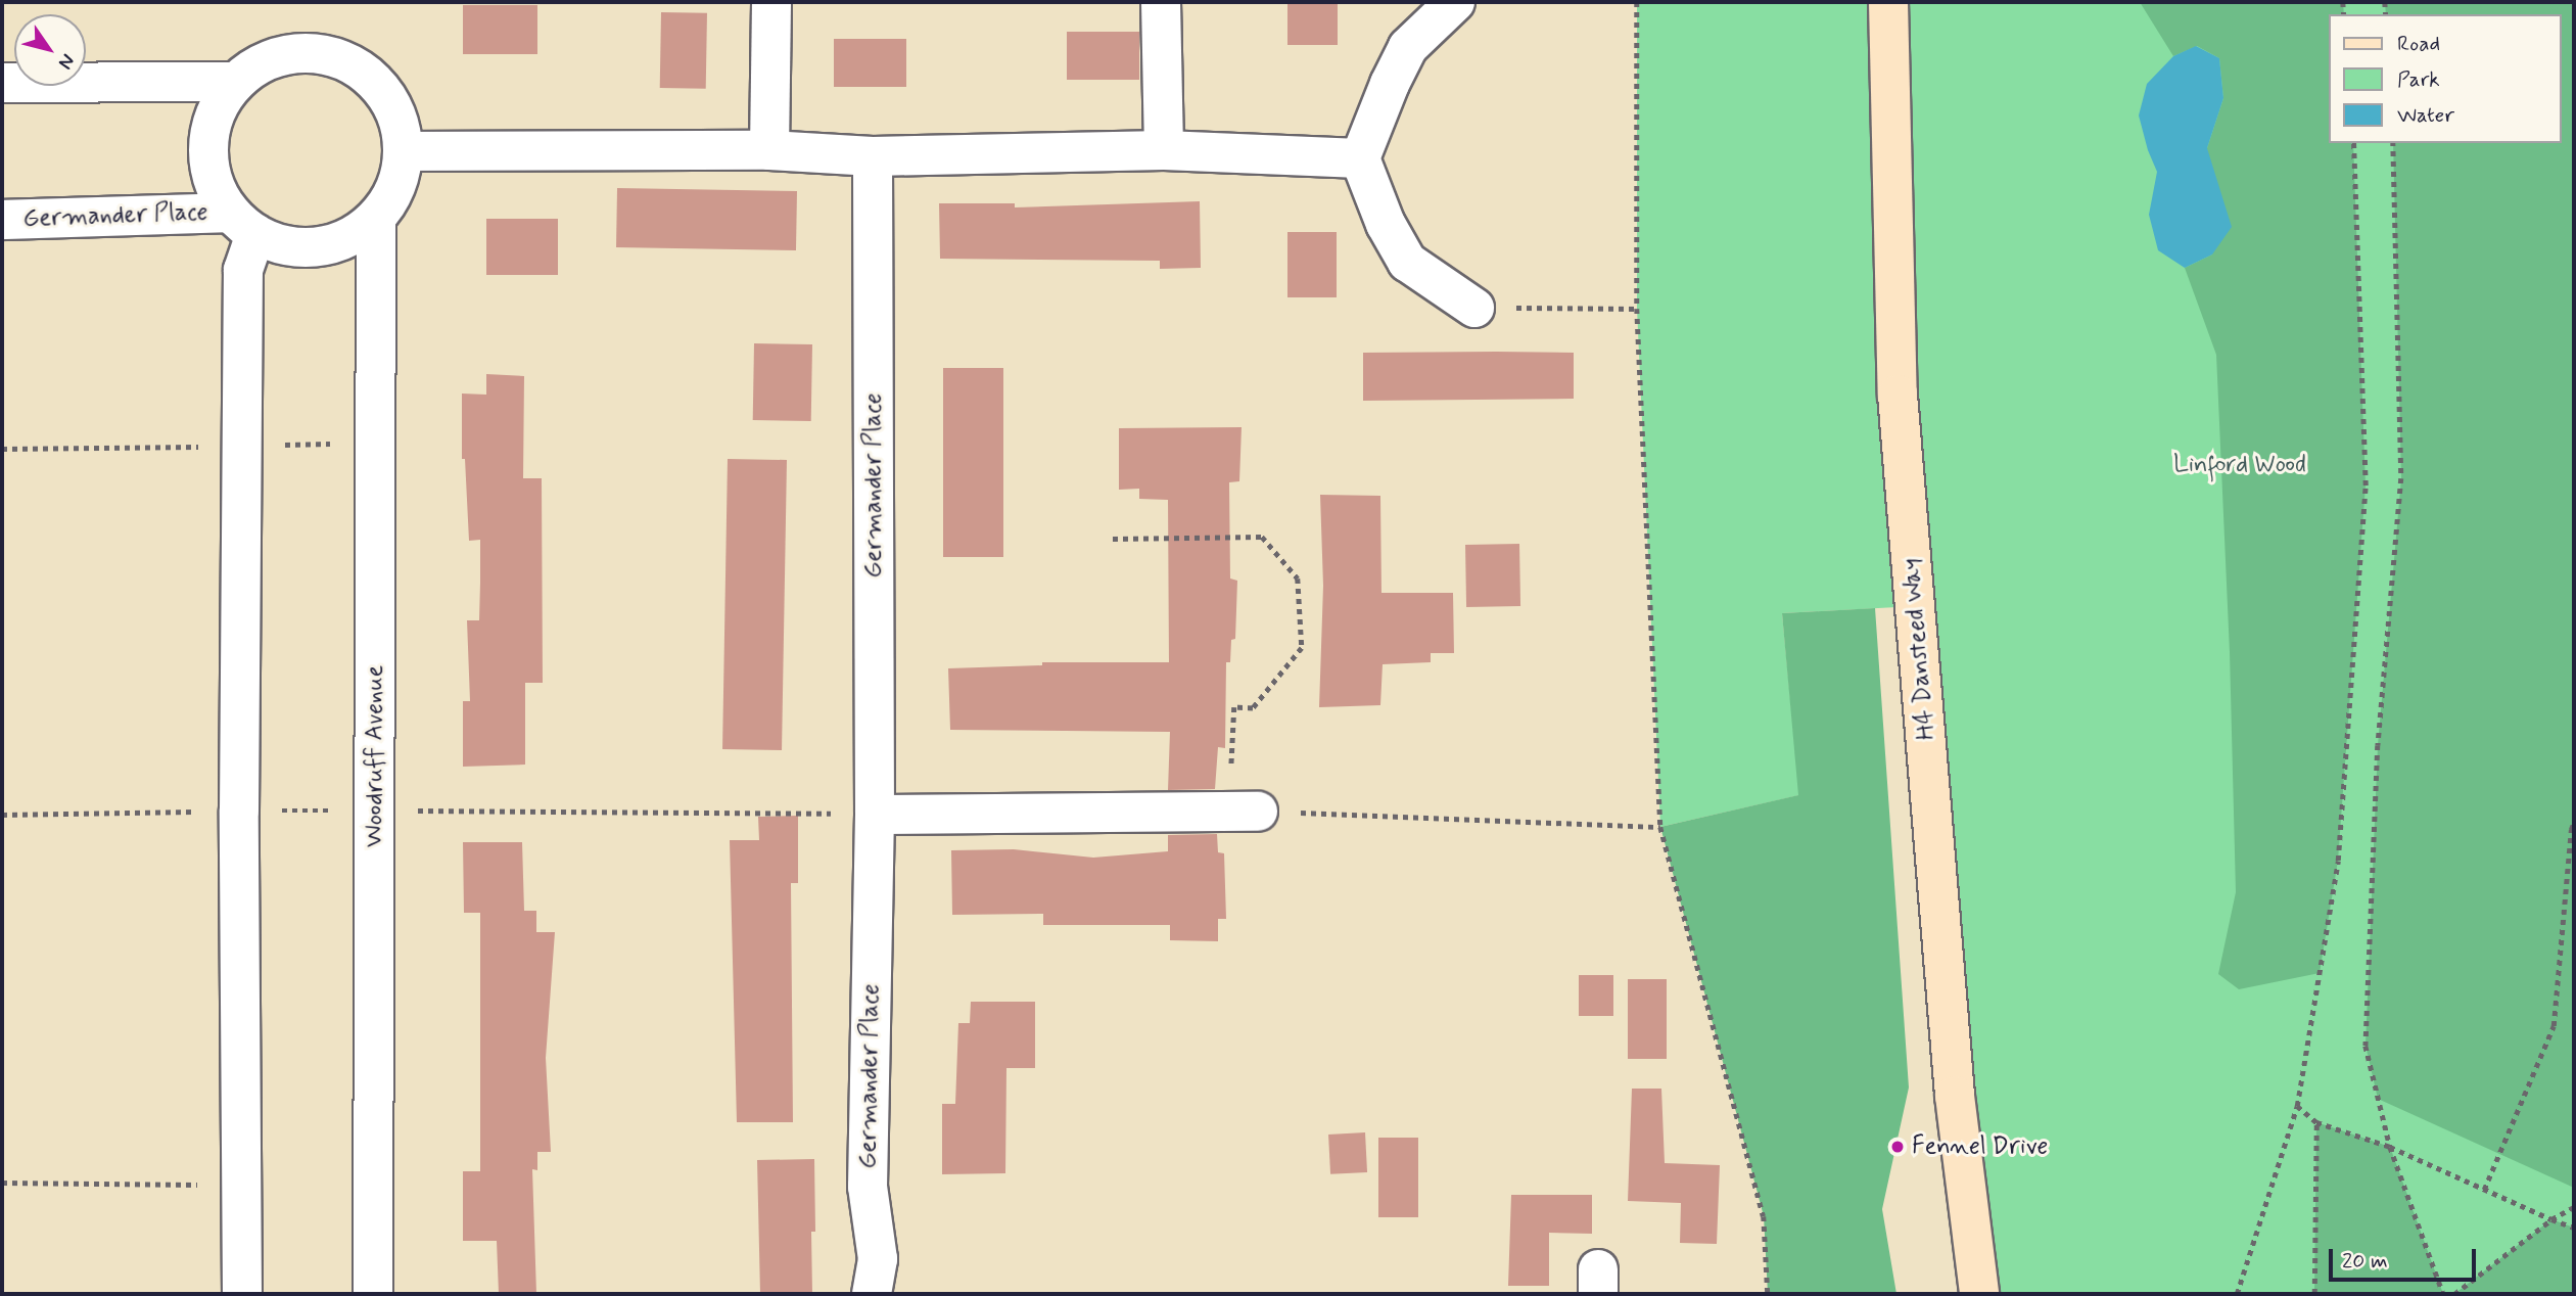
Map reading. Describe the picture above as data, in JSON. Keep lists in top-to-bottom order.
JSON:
{
  "streets": {
    "street": ["Germander Place", "H4 Dansteed Way", "Woodruff Avenue"]
  },
  "crossings": [
    ["Germander Place", "Woodruff Avenue"]
  ],
  "parks": ["Linford Wood"],
  "places": ["Fennel Drive"],
  "legend": ["Road", "Park", "Water"],
  "scale_bar": "20 m",
  "north": "bottom right"
}
